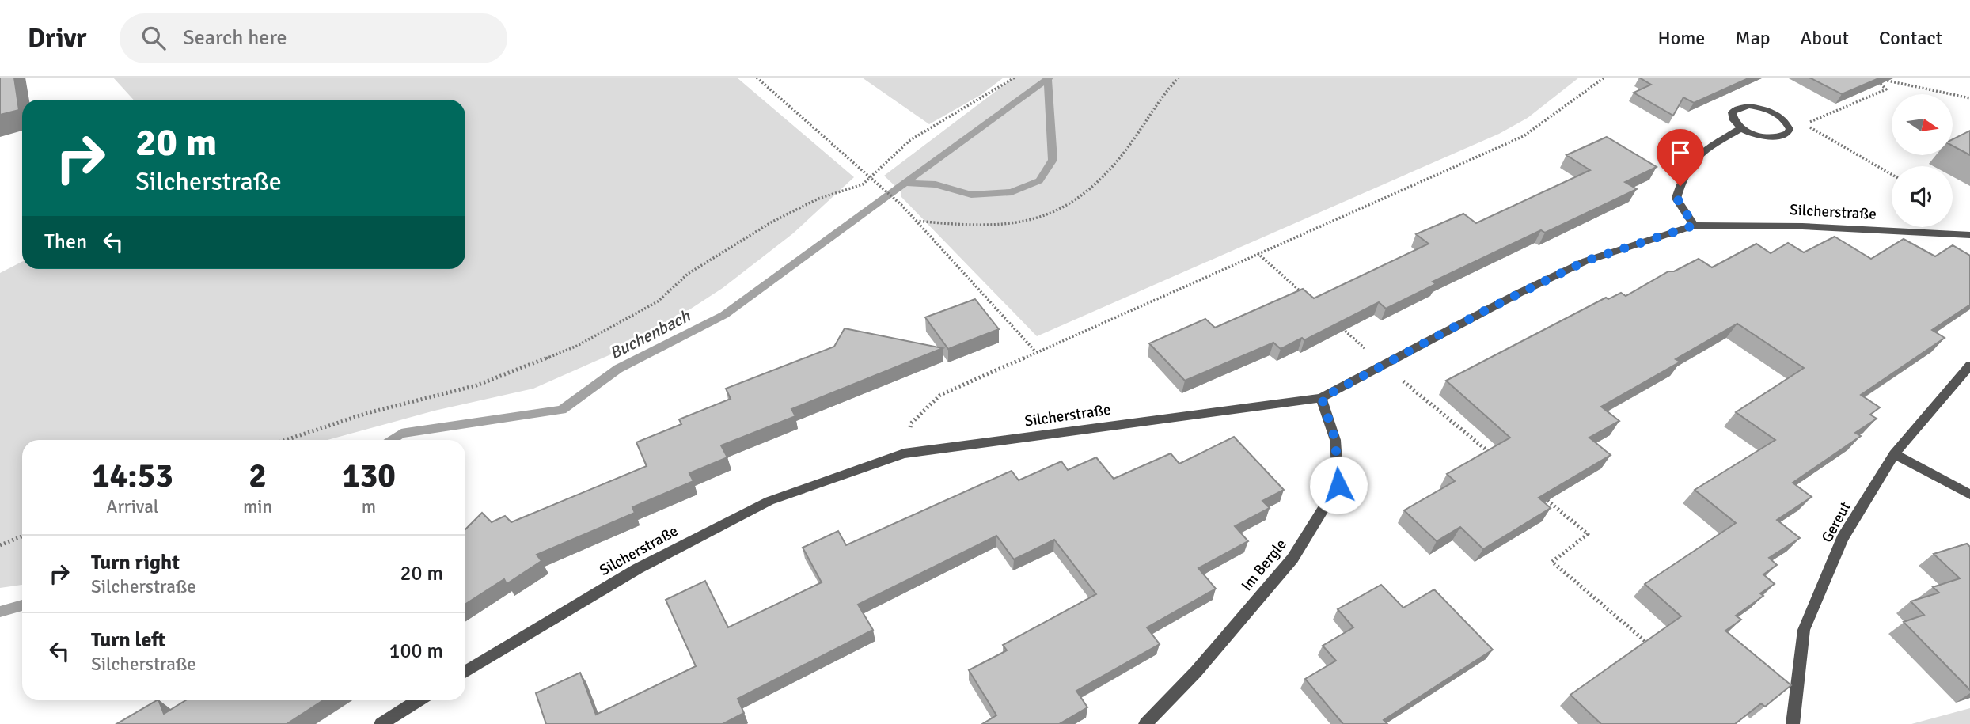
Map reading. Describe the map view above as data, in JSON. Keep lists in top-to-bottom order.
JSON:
{
  "streets": {
    "street": ["Silcherstraße", "Gereut", "Im Bergle"]
  },
  "crossings": [
    ["Silcherstraße", "Im Bergle"]
  ],
  "water": ["Buchenbach"],
  "north": "right",
  "page": {
    "header": "Drivr",
    "search": "Search here",
    "nav": [
      "Home",
      "Map",
      "About",
      "Contact"
    ],
    "turn": ["20 m", "Silcherstraße"],
    "then": "Then",
    "eta": [
      "14:53",
      "Arrival",
      "2",
      "min",
      "130",
      "m"
    ],
    "list": [
      {
        "name": "Turn right",
        "note": "Silcherstraße",
        "value": "20 m"
      },
      {
        "name": "Turn left",
        "note": "Silcherstraße",
        "value": "100 m"
      }
    ]
  }
}
